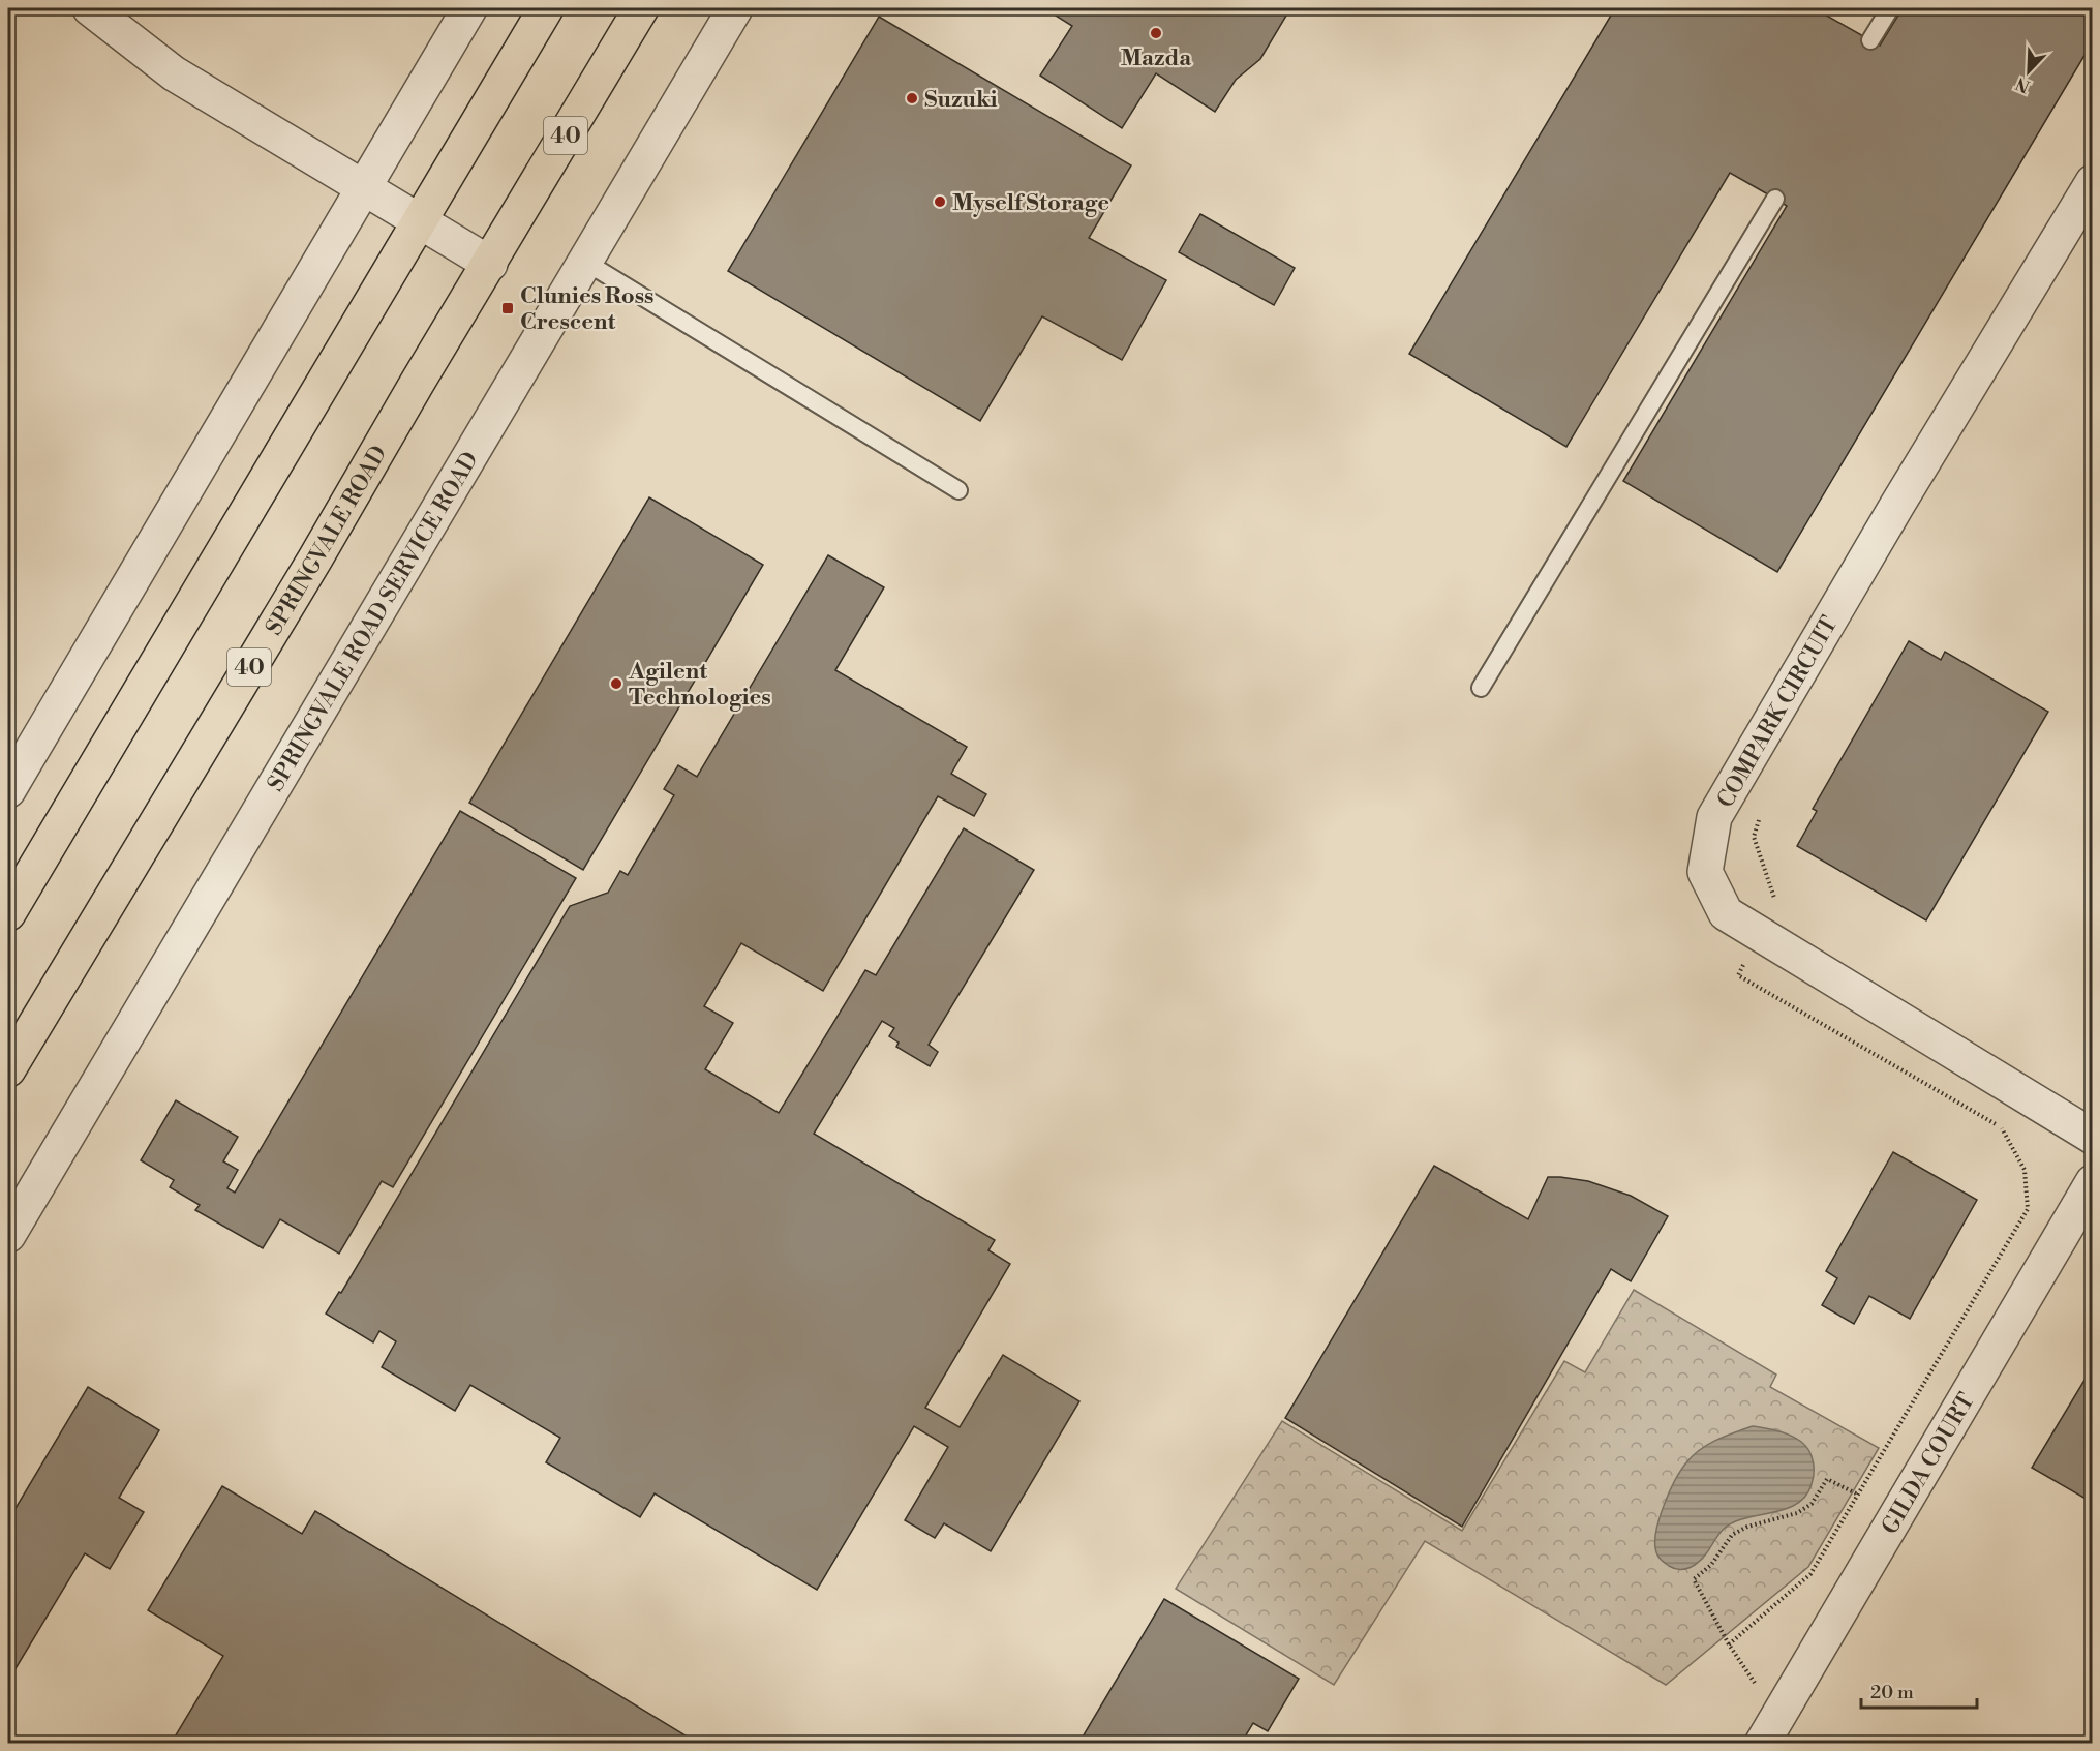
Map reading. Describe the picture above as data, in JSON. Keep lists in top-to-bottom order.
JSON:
{
  "streets": {
    "highway": ["40", "SPRINGVALE ROAD"],
    "street": ["SPRINGVALE ROAD SERVICE ROAD", "COMPARK CIRCUIT", "GILDA COURT"]
  },
  "places": {
    "other": [
      "Mazda",
      "Suzuki",
      "Myself Storage",
      "Agilent Technologies"
    ],
    "transit": ["Clunies Ross Crescent"]
  },
  "scale_bar": "20 m",
  "north": "bottom left"
}
